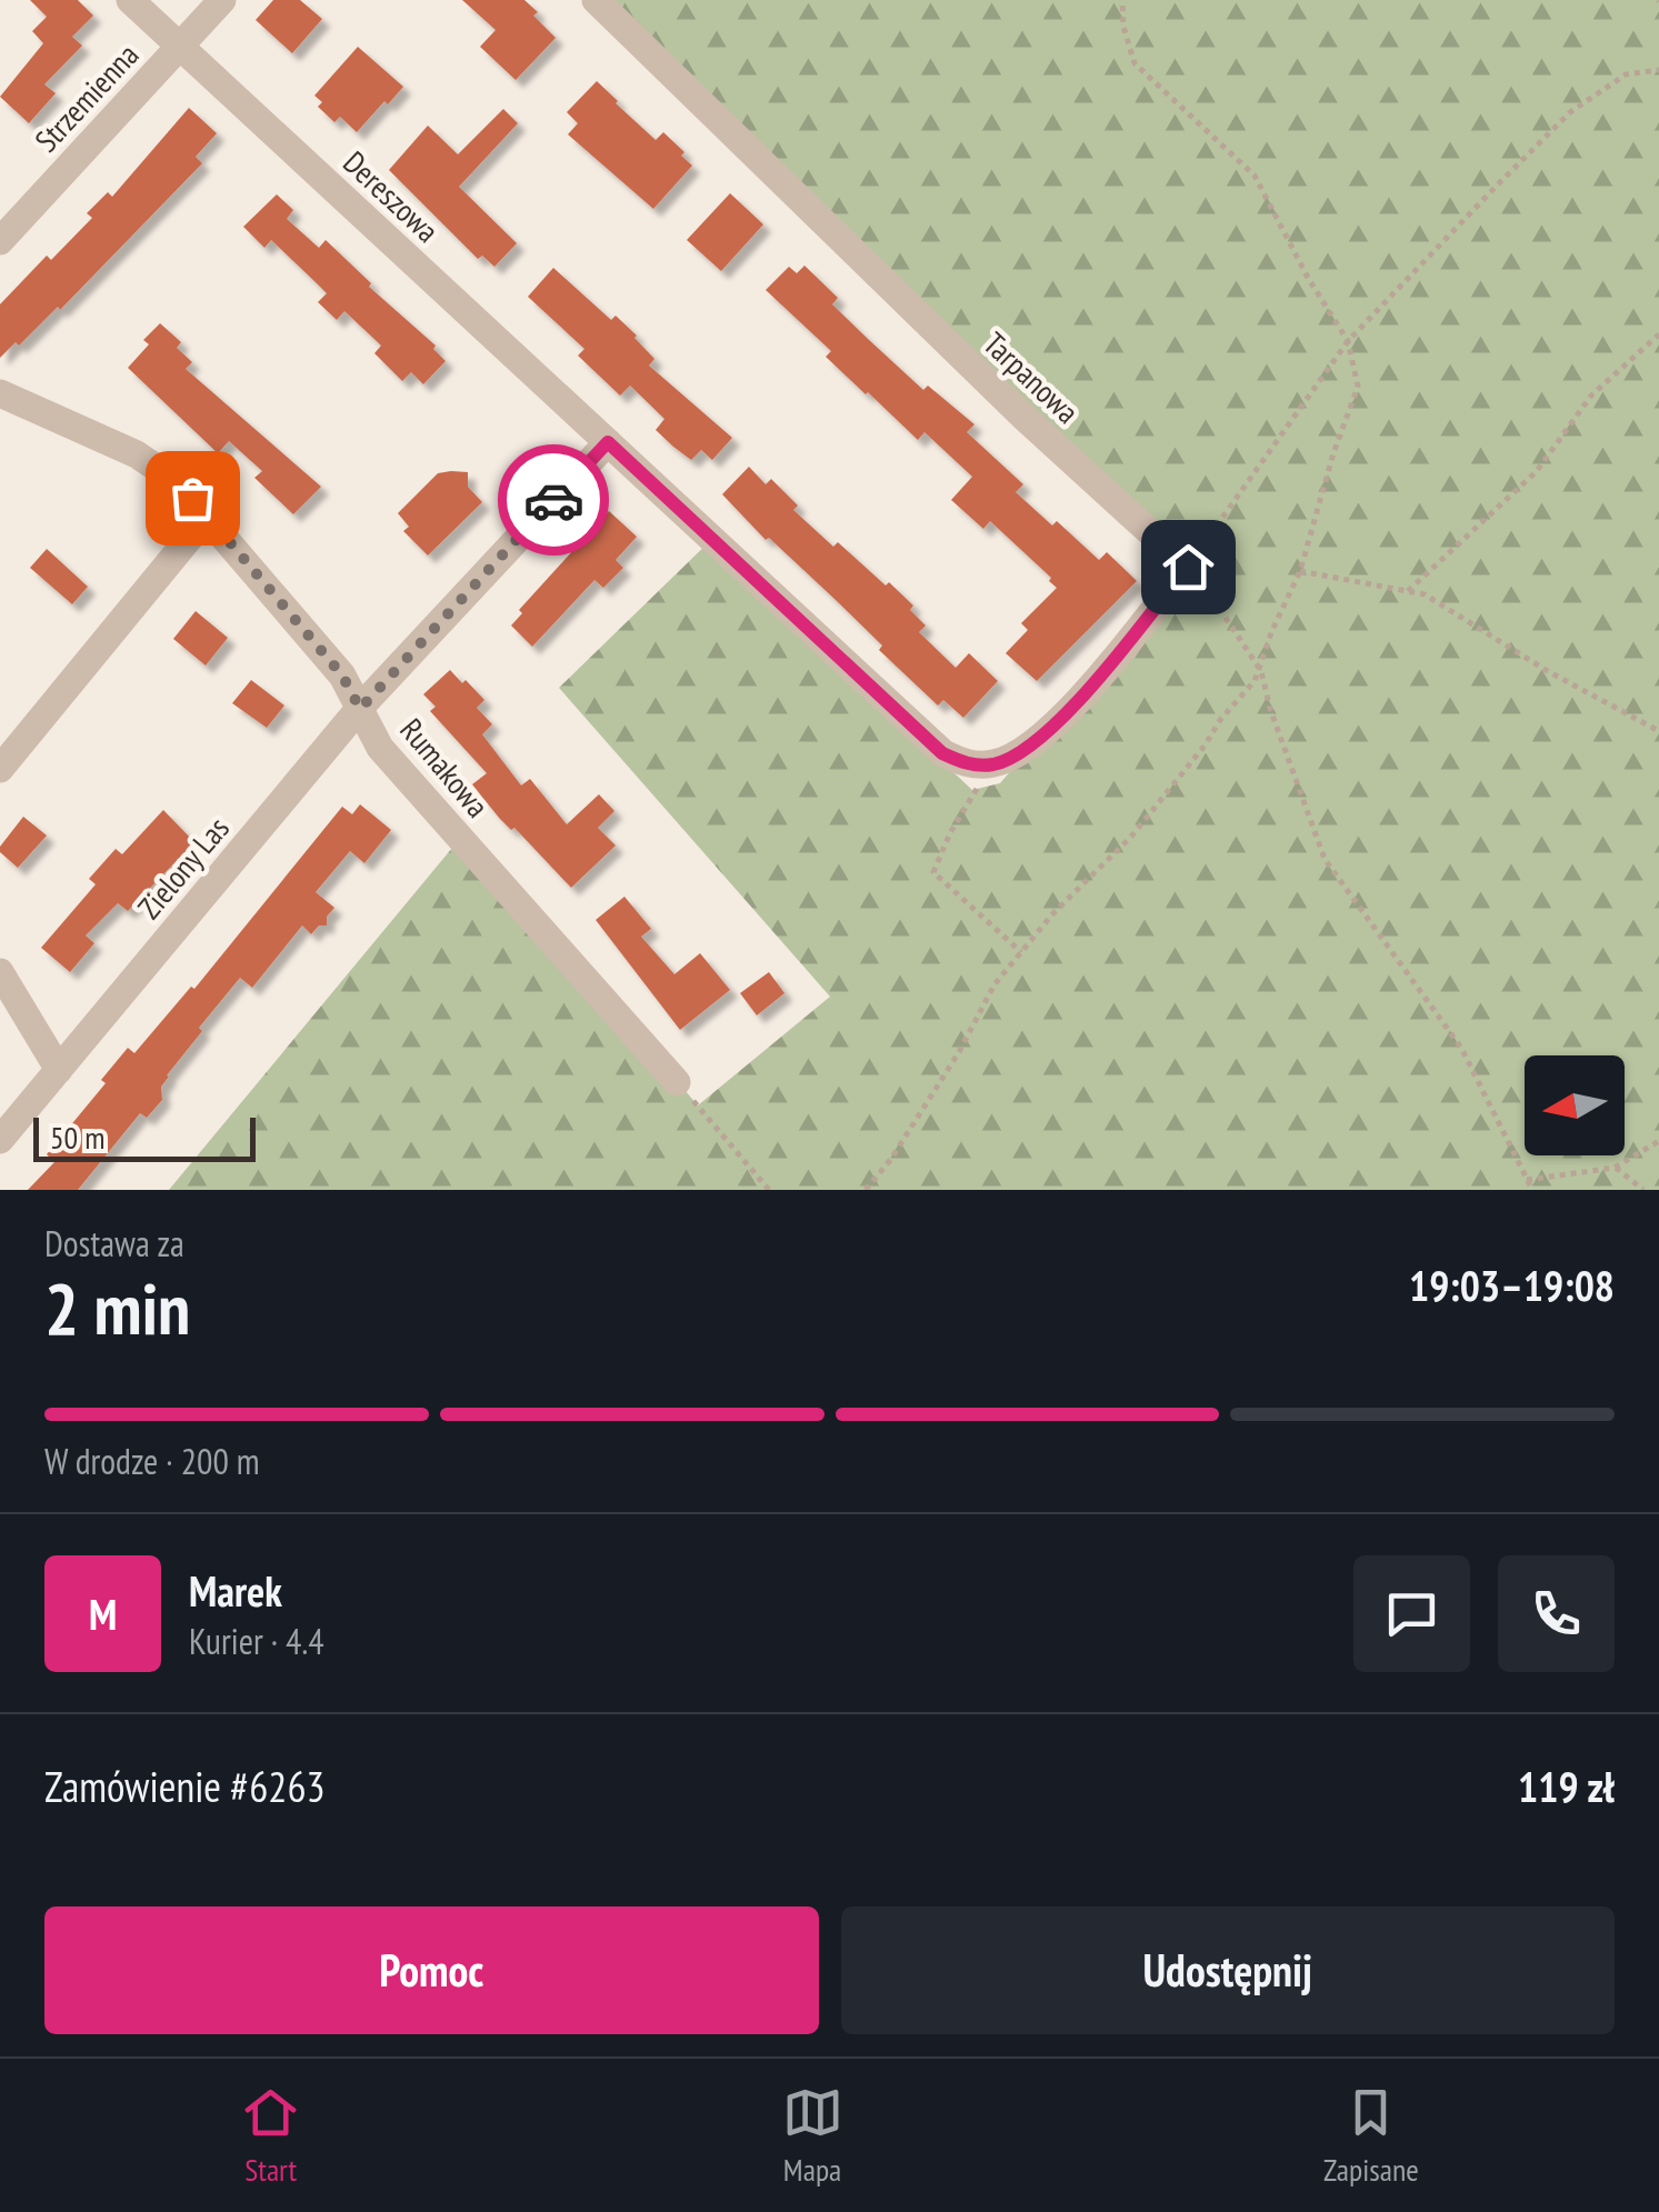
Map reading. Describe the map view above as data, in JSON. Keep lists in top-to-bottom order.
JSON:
{
  "streets": {
    "street": [
      "Strzemienna",
      "Dereszowa",
      "Tarpanowa",
      "Rumakowa",
      "Zielony Las"
    ]
  },
  "crossings": [
    ["Strzemienna", "Dereszowa"],
    ["Rumakowa", "Zielony Las"]
  ],
  "scale_bar": "50 m",
  "north": "left",
  "page": {
    "scale": "50 m",
    "heading": ["2 min", "Dostawa za", "19:03–19:08"],
    "panel": [
      "Marek",
      "Kurier · 4.4",
      "Zamówienie #6263",
      "119 zł"
    ],
    "bar": "W drodze · 200 m",
    "round": "M",
    "buttons": ["Pomoc", "Udostępnij"],
    "tabs": ["Start", "Mapa", "Zapisane"]
  }
}
